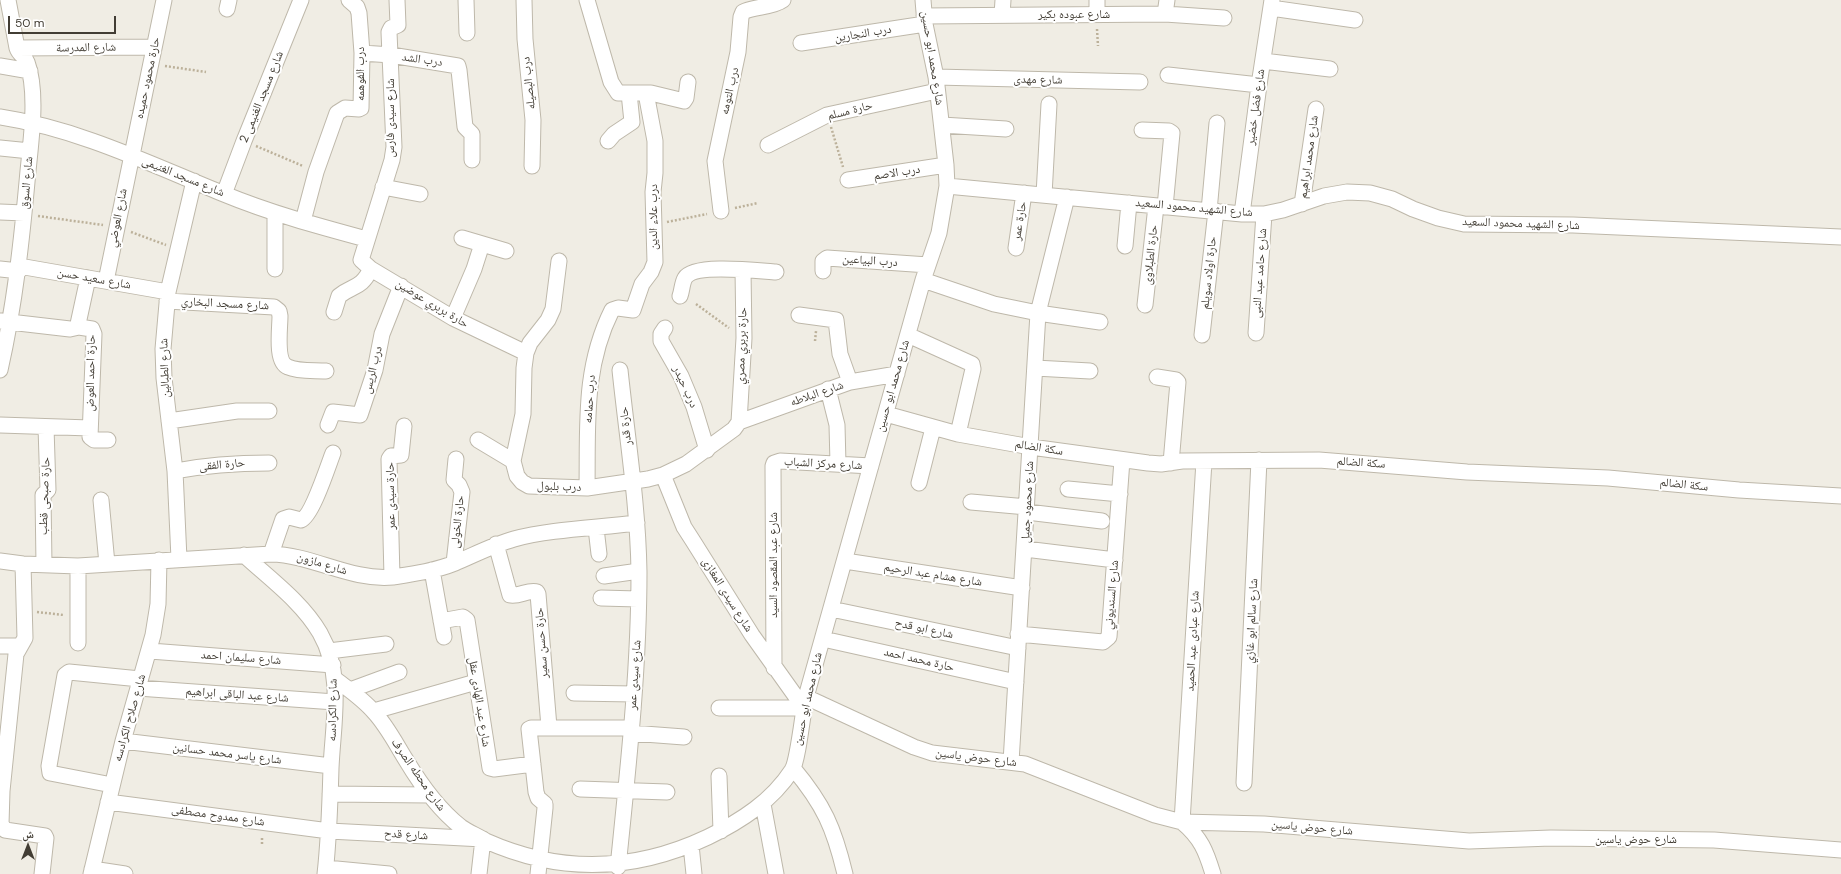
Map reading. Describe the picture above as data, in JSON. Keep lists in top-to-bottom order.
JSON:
{
  "streets": {
    "street": [
      "شارع عبوده بكير",
      "درب النجارين",
      "شارع المدرسة",
      "شارع محمد ابو حسين",
      "درب الشد",
      "درب الفوهمه",
      "حارة محمود حميده",
      "شارع مهدى",
      "درب البصيله",
      "درب التومه",
      "شارع مسجد الغنيمى 2",
      "شارع فضل خضير",
      "حارة مسلم",
      "شارع سيدى فارس",
      "شارع محمد ابراهيم",
      "درب الاصم",
      "شارع مسجد الغنيمى",
      "شارع السوق",
      "شارع الشهيد محمود السعيد",
      "درب علاء الدين",
      "شارع العوضي",
      "حارة عمر",
      "حارة الطبلاوى",
      "درب البياعين",
      "حارة اولاد سويلم",
      "شارع حامد عبد النبى",
      "شارع سعيد حسن",
      "شارع مسجد البخاري",
      "حارة بربري عوضين",
      "حارة بربري مصري",
      "شارع الطبالين",
      "درب الريس",
      "حارة احمد العوض",
      "درب حيدر",
      "شارع البلاطه",
      "درب حمامه",
      "حارة قدر",
      "سكة الضالم",
      "شارع مركز الشباب",
      "حارة الفقى",
      "درب بلبول",
      "حارة صبحى قطب",
      "حارة سيدى عمر",
      "شارع محمود جميل",
      "حارة الخولى",
      "شارع مازون",
      "شارع عبد المقصود السيد",
      "شارع هشام عبد الرحيم",
      "شارع سيدى المغازى",
      "شارع السنديوني",
      "شارع سالم ابو غازي",
      "شارع ابو قدح",
      "شارع عبادى عبد الحميد",
      "حارة حسن سمير",
      "شارع سليمان احمد",
      "حارة محمد احمد",
      "شارع سيدى عمر",
      "شارع عبد الباقى ابراهيم",
      "شارع عبد الهادى عقل",
      "شارع الكرادسه",
      "شارع صلاح الكرادسه",
      "شارع ياسر محمد حسانين",
      "شارع حوض ياسين",
      "شارع محطه الصرف",
      "شارع ممدوح مصطفى",
      "شارع قدح"
    ]
  },
  "crossings": [
    ["شارع عبوده بكير", "درب النجارين"],
    ["شارع عبوده بكير", "شارع محمد ابو حسين"],
    ["درب النجارين", "شارع محمد ابو حسين"],
    ["شارع المدرسة", "حارة محمود حميده"],
    ["شارع المدرسة", "شارع السوق"],
    ["شارع محمد ابو حسين", "شارع مهدى"],
    ["شارع محمد ابو حسين", "حارة مسلم"],
    ["شارع محمد ابو حسين", "درب الاصم"],
    ["شارع محمد ابو حسين", "شارع الشهيد محمود السعيد"],
    ["شارع محمد ابو حسين", "درب البياعين"],
    ["شارع محمد ابو حسين", "شارع البلاطه"],
    ["شارع محمد ابو حسين", "سكة الضالم"],
    ["شارع محمد ابو حسين", "شارع مركز الشباب"],
    ["شارع محمد ابو حسين", "شارع هشام عبد الرحيم"],
    ["شارع محمد ابو حسين", "شارع سيدى المغازى"],
    ["شارع محمد ابو حسين", "شارع ابو قدح"],
    ["شارع محمد ابو حسين", "حارة محمد احمد"],
    ["شارع محمد ابو حسين", "شارع حوض ياسين"],
    ["شارع محمد ابو حسين", "شارع محطه الصرف"],
    ["درب الشد", "درب الفوهمه"],
    ["درب الشد", "شارع سيدى فارس"],
    ["درب الفوهمه", "شارع مسجد الغنيمى"],
    ["حارة محمود حميده", "شارع مسجد الغنيمى"],
    ["حارة محمود حميده", "شارع العوضي"],
    ["شارع مهدى", "حارة مسلم"],
    ["شارع مسجد الغنيمى 2", "شارع مسجد الغنيمى"],
    ["شارع فضل خضير", "شارع الشهيد محمود السعيد"],
    ["شارع سيدى فارس", "شارع مسجد الغنيمى"],
    ["شارع محمد ابراهيم", "شارع الشهيد محمود السعيد"],
    ["شارع مسجد الغنيمى", "شارع السوق"],
    ["شارع مسجد الغنيمى", "شارع العوضي"],
    ["شارع مسجد الغنيمى", "شارع الطبالين"],
    ["شارع السوق", "شارع سعيد حسن"],
    ["شارع الشهيد محمود السعيد", "حارة عمر"],
    ["شارع الشهيد محمود السعيد", "حارة الطبلاوى"],
    ["شارع الشهيد محمود السعيد", "حارة اولاد سويلم"],
    ["شارع الشهيد محمود السعيد", "شارع حامد عبد النبى"],
    ["شارع الشهيد محمود السعيد", "شارع محمود جميل"],
    ["درب علاء الدين", "درب حمامه"],
    ["شارع العوضي", "شارع سعيد حسن"],
    ["شارع سعيد حسن", "شارع مسجد البخاري"],
    ["شارع سعيد حسن", "شارع الطبالين"],
    ["شارع سعيد حسن", "حارة احمد العوض"],
    ["شارع مسجد البخاري", "شارع الطبالين"],
    ["حارة بربري عوضين", "درب الريس"],
    ["حارة بربري مصري", "شارع البلاطه"],
    ["حارة بربري مصري", "درب بلبول"],
    ["شارع الطبالين", "حارة الفقى"],
    ["شارع الطبالين", "شارع مازون"],
    ["درب حيدر", "درب بلبول"],
    ["شارع البلاطه", "درب بلبول"],
    ["درب حمامه", "درب بلبول"],
    ["حارة قدر", "درب بلبول"],
    ["حارة قدر", "شارع سيدى عمر"],
    ["سكة الضالم", "شارع محمود جميل"],
    ["سكة الضالم", "شارع السنديوني"],
    ["سكة الضالم", "شارع سالم ابو غازي"],
    ["سكة الضالم", "شارع عبادى عبد الحميد"],
    ["شارع مركز الشباب", "شارع عبد المقصود السيد"],
    ["درب بلبول", "شارع سيدى المغازى"],
    ["درب بلبول", "شارع سيدى عمر"],
    ["حارة صبحى قطب", "شارع مازون"],
    ["حارة سيدى عمر", "شارع مازون"],
    ["شارع محمود جميل", "شارع هشام عبد الرحيم"],
    ["شارع محمود جميل", "شارع السنديوني"],
    ["شارع محمود جميل", "شارع ابو قدح"],
    ["شارع محمود جميل", "حارة محمد احمد"],
    ["شارع محمود جميل", "شارع حوض ياسين"],
    ["حارة الخولى", "شارع مازون"],
    ["شارع مازون", "حارة حسن سمير"],
    ["شارع مازون", "شارع سيدى عمر"],
    ["شارع مازون", "شارع الكرادسه"],
    ["شارع مازون", "شارع صلاح الكرادسه"],
    ["شارع عبد المقصود السيد", "شارع سيدى المغازى"],
    ["شارع سيدى المغازى", "شارع حوض ياسين"],
    ["شارع السنديوني", "شارع ابو قدح"],
    ["شارع عبادى عبد الحميد", "شارع حوض ياسين"],
    ["شارع سليمان احمد", "شارع الكرادسه"],
    ["شارع سليمان احمد", "شارع صلاح الكرادسه"],
    ["شارع سليمان احمد", "شارع محطه الصرف"],
    ["شارع سيدى عمر", "شارع محطه الصرف"],
    ["شارع عبد الباقى ابراهيم", "شارع الكرادسه"],
    ["شارع عبد الباقى ابراهيم", "شارع صلاح الكرادسه"],
    ["شارع الكرادسه", "شارع ياسر محمد حسانين"],
    ["شارع الكرادسه", "شارع محطه الصرف"],
    ["شارع الكرادسه", "شارع ممدوح مصطفى"],
    ["شارع الكرادسه", "شارع قدح"],
    ["شارع صلاح الكرادسه", "شارع ياسر محمد حسانين"],
    ["شارع صلاح الكرادسه", "شارع ممدوح مصطفى"],
    ["شارع محطه الصرف", "شارع قدح"],
    ["شارع ممدوح مصطفى", "شارع قدح"]
  ],
  "scale_bar": "50 m",
  "north": "top"
}
